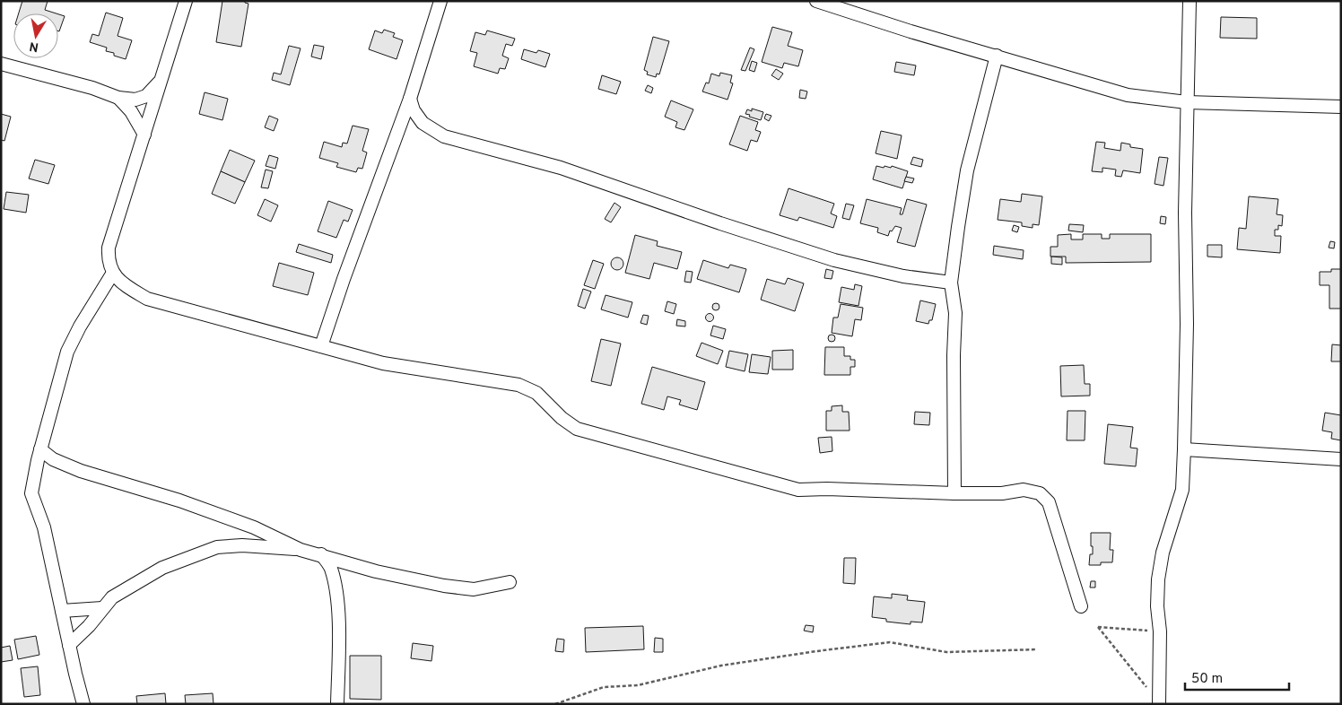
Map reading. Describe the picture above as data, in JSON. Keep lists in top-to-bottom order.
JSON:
{
  "scale_bar": "50 m",
  "north": "bottom"
}
